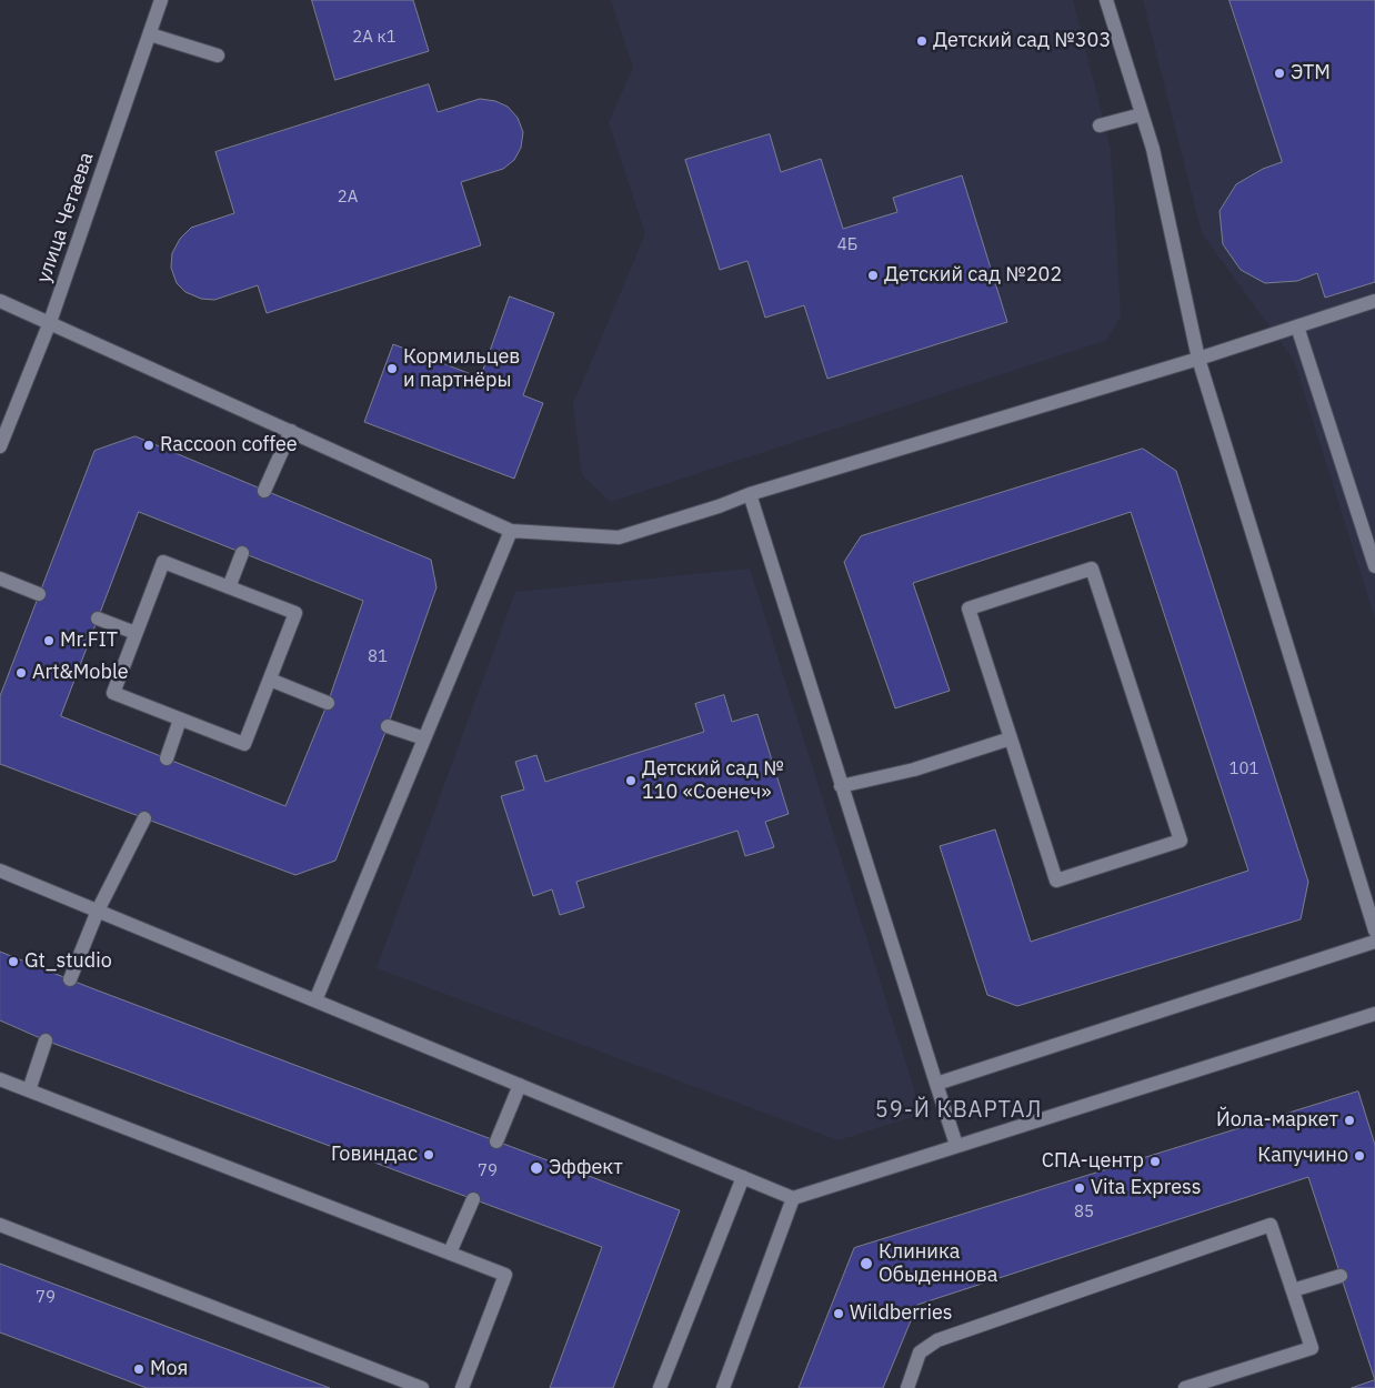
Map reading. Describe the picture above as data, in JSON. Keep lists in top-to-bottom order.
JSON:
{
  "streets": {
    "street": ["улица Четаева"]
  },
  "districts": ["59-Й КВАРТАЛ"],
  "places": [
    "Детский сад №303",
    "ЭТМ",
    "Детский сад №202",
    "Кормильцев и партнёры",
    "Raccoon coffee",
    "Mr.FIT",
    "Art&Moble",
    "Детский сад № 110 «Соенеч»",
    "Gt_studio",
    "Йола-маркет",
    "Говиндас",
    "Капучино",
    "СПА-центр",
    "Эффект",
    "Vita Express",
    "Клиника Обыденнова",
    "Wildberries",
    "Моя"
  ],
  "house_numbers": [
    "2А к1",
    "2А",
    "4Б",
    "81",
    "101",
    "79",
    "85",
    "79"
  ]
}
